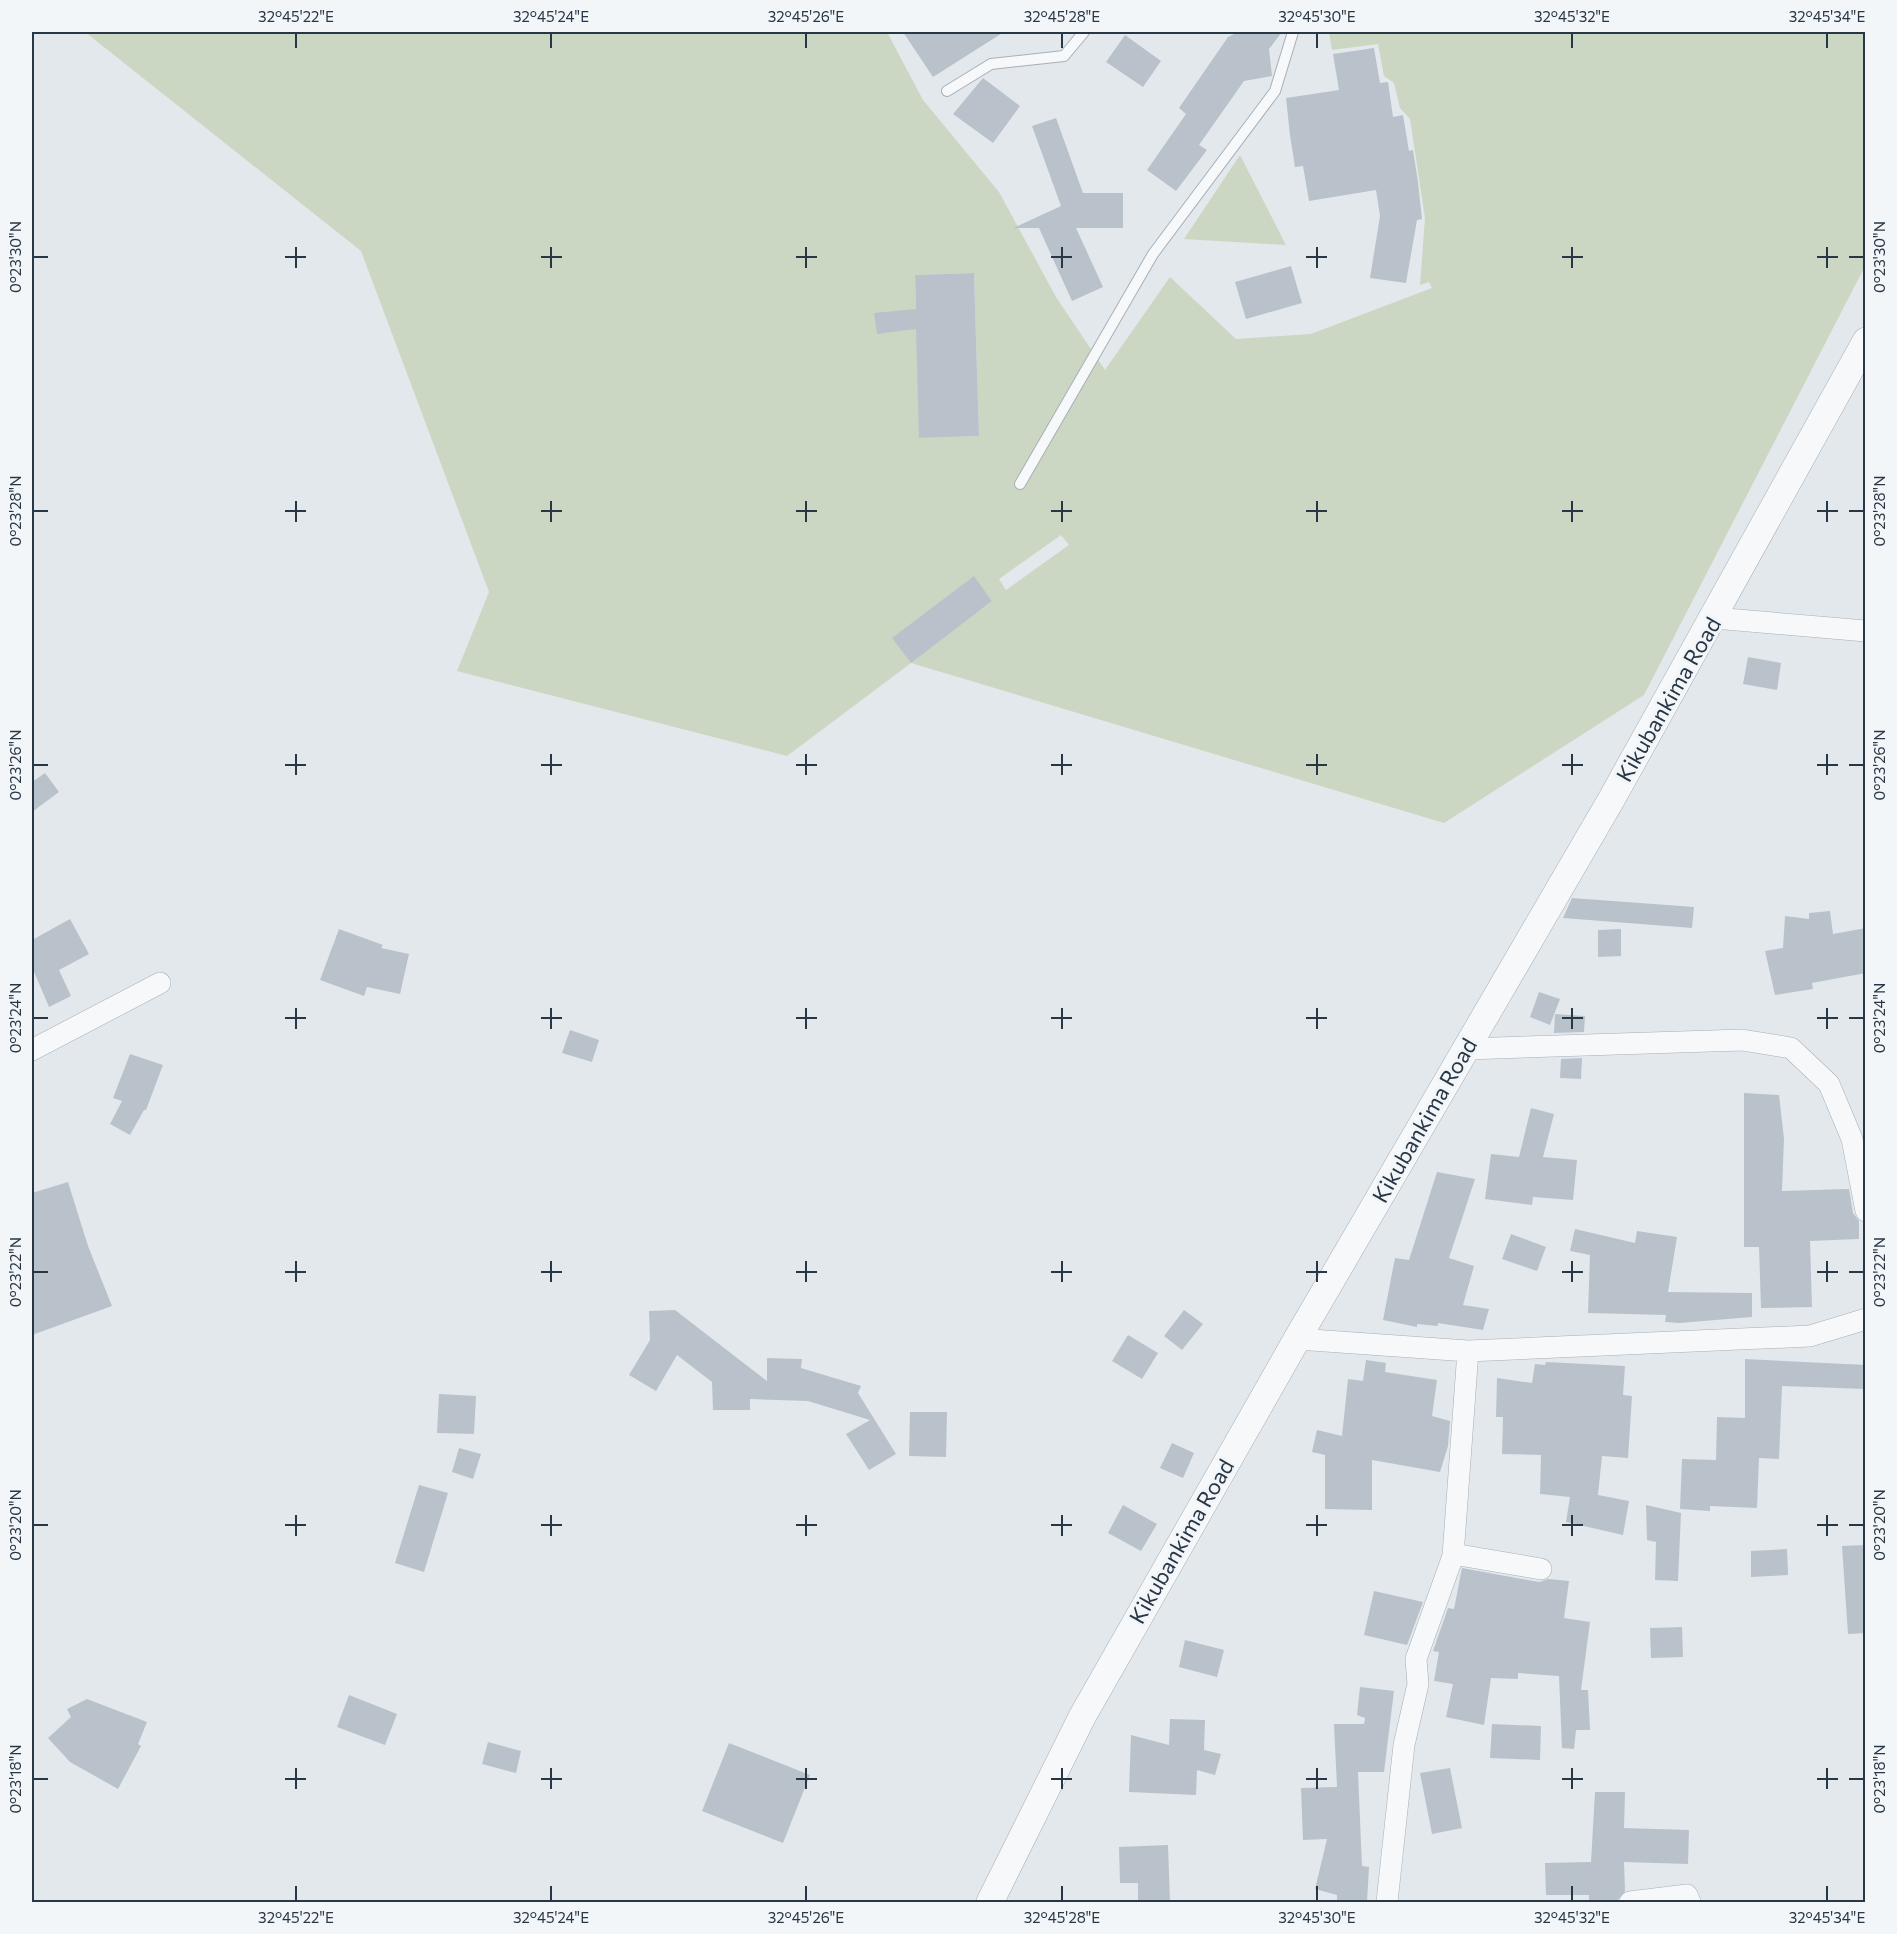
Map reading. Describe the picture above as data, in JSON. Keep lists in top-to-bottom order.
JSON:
{
  "streets": {
    "street": ["Kikubankima Road"]
  },
  "coordinates": [
    "32°45'22\"E",
    "32°45'24\"E",
    "32°45'26\"E",
    "32°45'28\"E",
    "32°45'30\"E",
    "32°45'32\"E",
    "32°45'34\"E",
    "0°23'30\"N",
    "0°23'28\"N",
    "0°23'26\"N",
    "0°23'24\"N",
    "0°23'22\"N",
    "0°23'20\"N",
    "0°23'18\"N"
  ]
}
